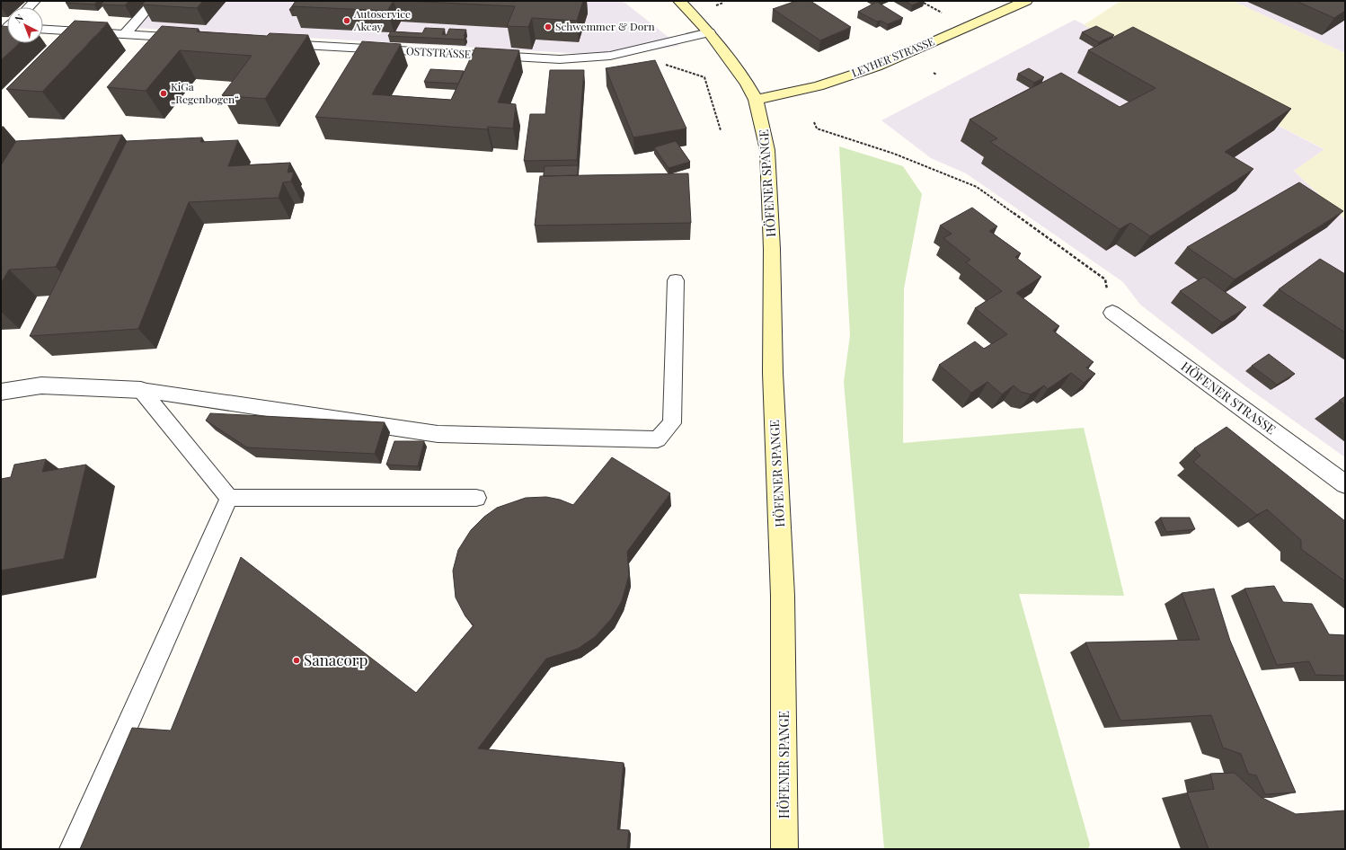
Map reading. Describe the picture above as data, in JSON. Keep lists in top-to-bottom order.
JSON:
{
  "streets": {
    "main road": ["LEYHER STRASSE", "HÖFENER SPANGE"],
    "street": ["OSTSTRASSE", "HÖFENER STRASSE"]
  },
  "crossings": [
    ["LEYHER STRASSE", "HÖFENER SPANGE"]
  ],
  "places": [
    "Autoservice Akcay",
    "Schwemmer & Dorn",
    "KiGa „Regenbogen“",
    "Sanacorp"
  ],
  "north": "top left"
}
